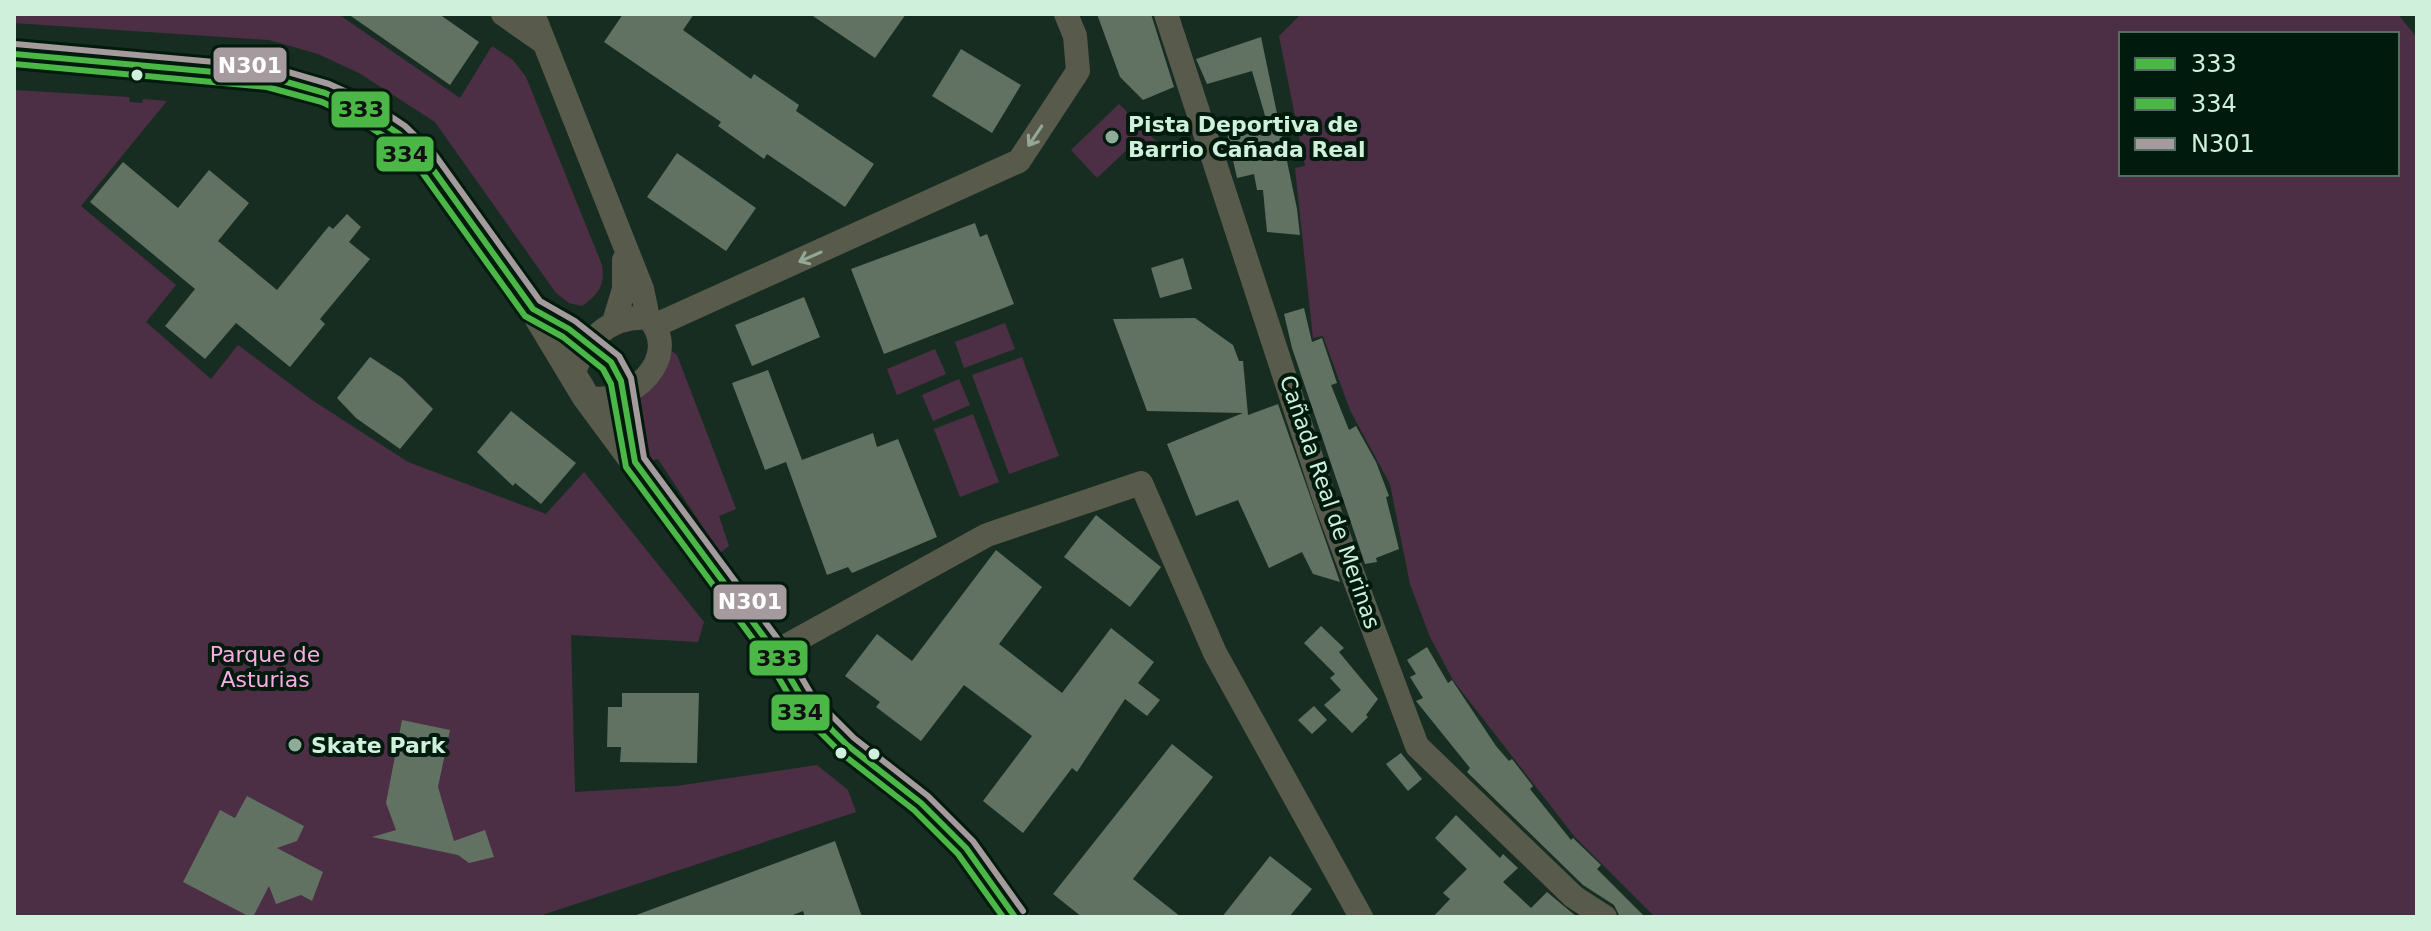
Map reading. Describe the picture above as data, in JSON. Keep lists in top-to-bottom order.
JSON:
{
  "streets": {
    "street": ["Cañada Real de Merinas"]
  },
  "parks": ["Parque de Asturias"],
  "places": ["Pista Deportiva de Barrio Cañada Real", "Skate Park"],
  "lines": ["transit line N301", "transit line 333", "transit line 334"],
  "legend": ["333", "334", "N301"]
}
